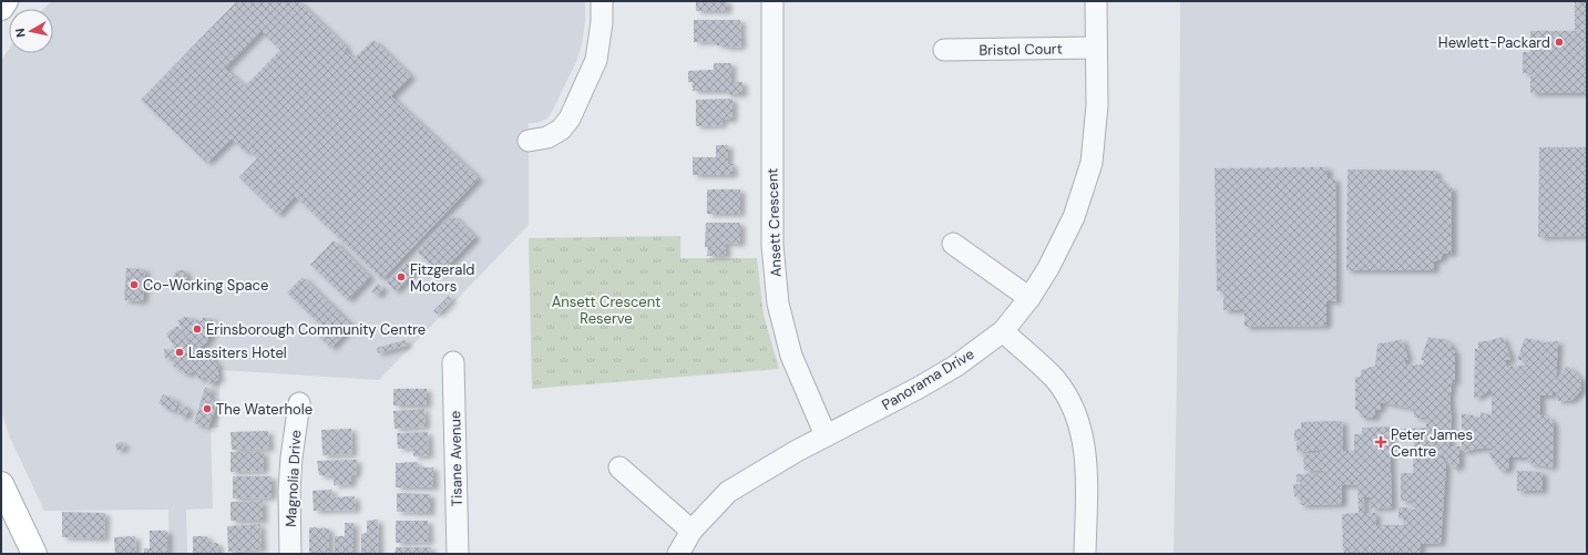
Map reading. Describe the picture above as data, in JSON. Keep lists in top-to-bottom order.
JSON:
{
  "streets": {
    "street": [
      "Bristol Court",
      "Ansett Crescent",
      "Panorama Drive",
      "Tisane Avenue",
      "Magnolia Drive"
    ]
  },
  "crossings": [
    ["Bristol Court", "Panorama Drive"],
    ["Ansett Crescent", "Panorama Drive"]
  ],
  "parks": ["Ansett Crescent Reserve"],
  "places": {
    "other": [
      "Hewlett-Packard",
      "Fitzgerald Motors",
      "Co-Working Space",
      "Erinsborough Community Centre",
      "Lassiters Hotel",
      "The Waterhole"
    ],
    "health": ["Peter James Centre"]
  },
  "north": "left"
}
